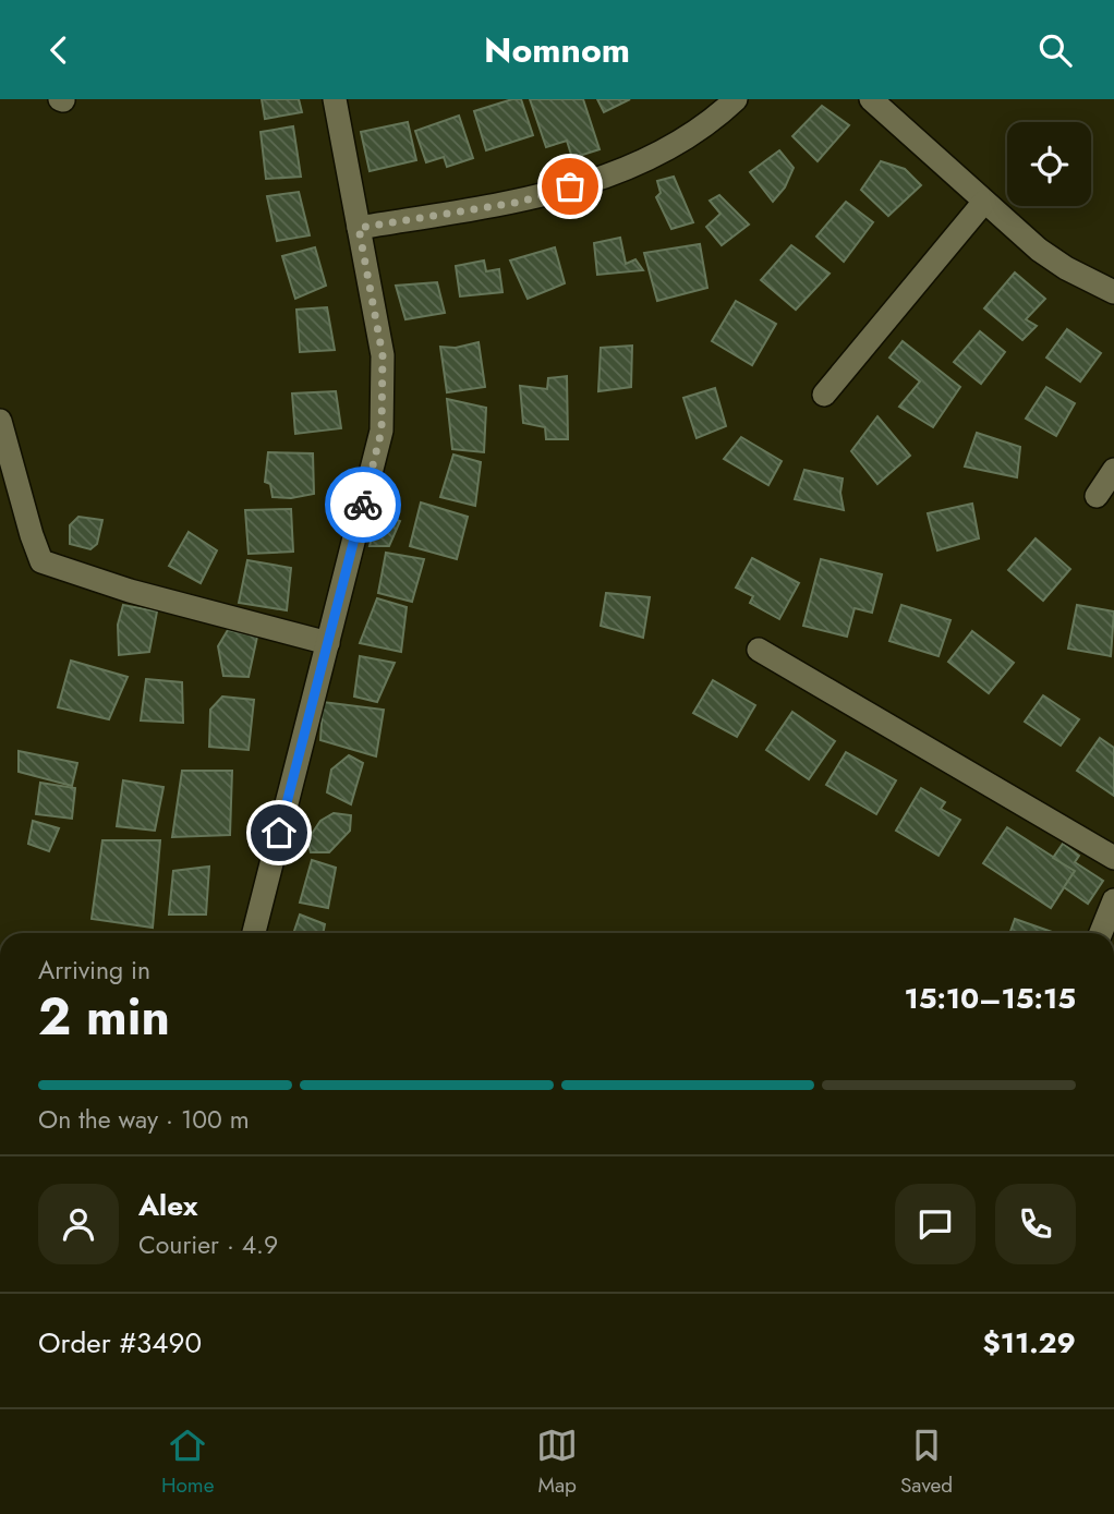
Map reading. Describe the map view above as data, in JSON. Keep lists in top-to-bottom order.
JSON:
{
  "page": {
    "header": "Nomnom",
    "heading": ["2 min", "Arriving in", "15:10–15:15"],
    "panel": [
      "Alex",
      "Courier · 4.9",
      "Order #3490",
      "$11.29"
    ],
    "bar": "On the way · 100 m",
    "tabs": ["Home", "Map", "Saved"]
  }
}
